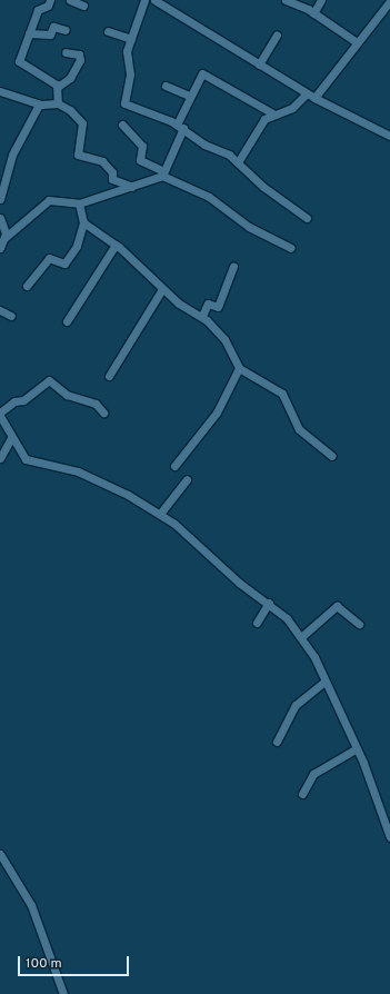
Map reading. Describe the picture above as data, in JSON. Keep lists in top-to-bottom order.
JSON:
{
  "scale_bar": "100 m"
}
